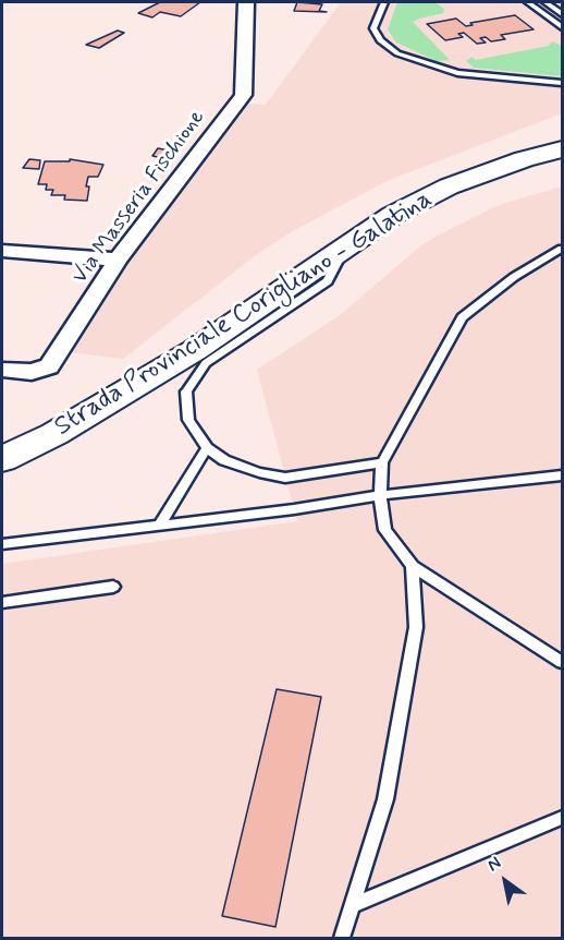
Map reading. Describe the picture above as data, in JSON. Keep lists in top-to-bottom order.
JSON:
{
  "streets": {
    "main road": ["Strada Provinciale Corigliano - Galatina"],
    "street": ["Via Masseria Fischione"]
  },
  "north": "top left"
}
